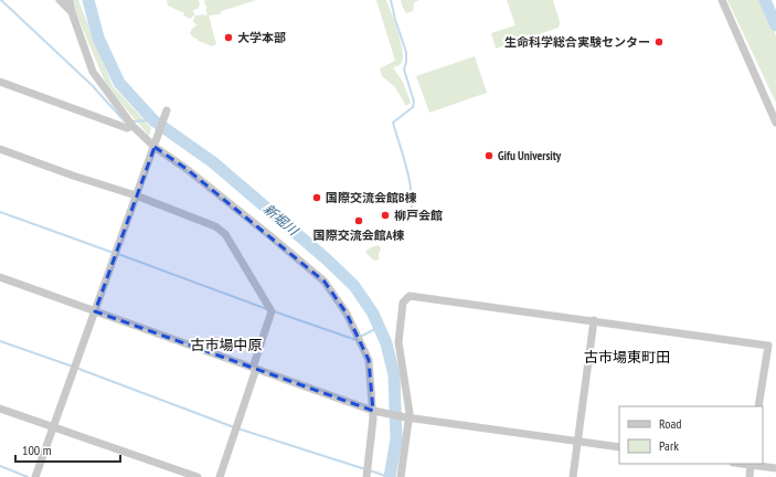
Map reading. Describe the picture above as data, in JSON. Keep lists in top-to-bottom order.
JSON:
{
  "districts": ["古市場中原", "古市場東町田"],
  "water": ["新堀川"],
  "places": [
    "大学本部",
    "生命科学総合実験センター",
    "Gifu University",
    "国際交流会館B棟",
    "柳戸会館",
    "国際交流会館A棟"
  ],
  "legend": ["Road", "Park"],
  "scale_bar": "100 m"
}
